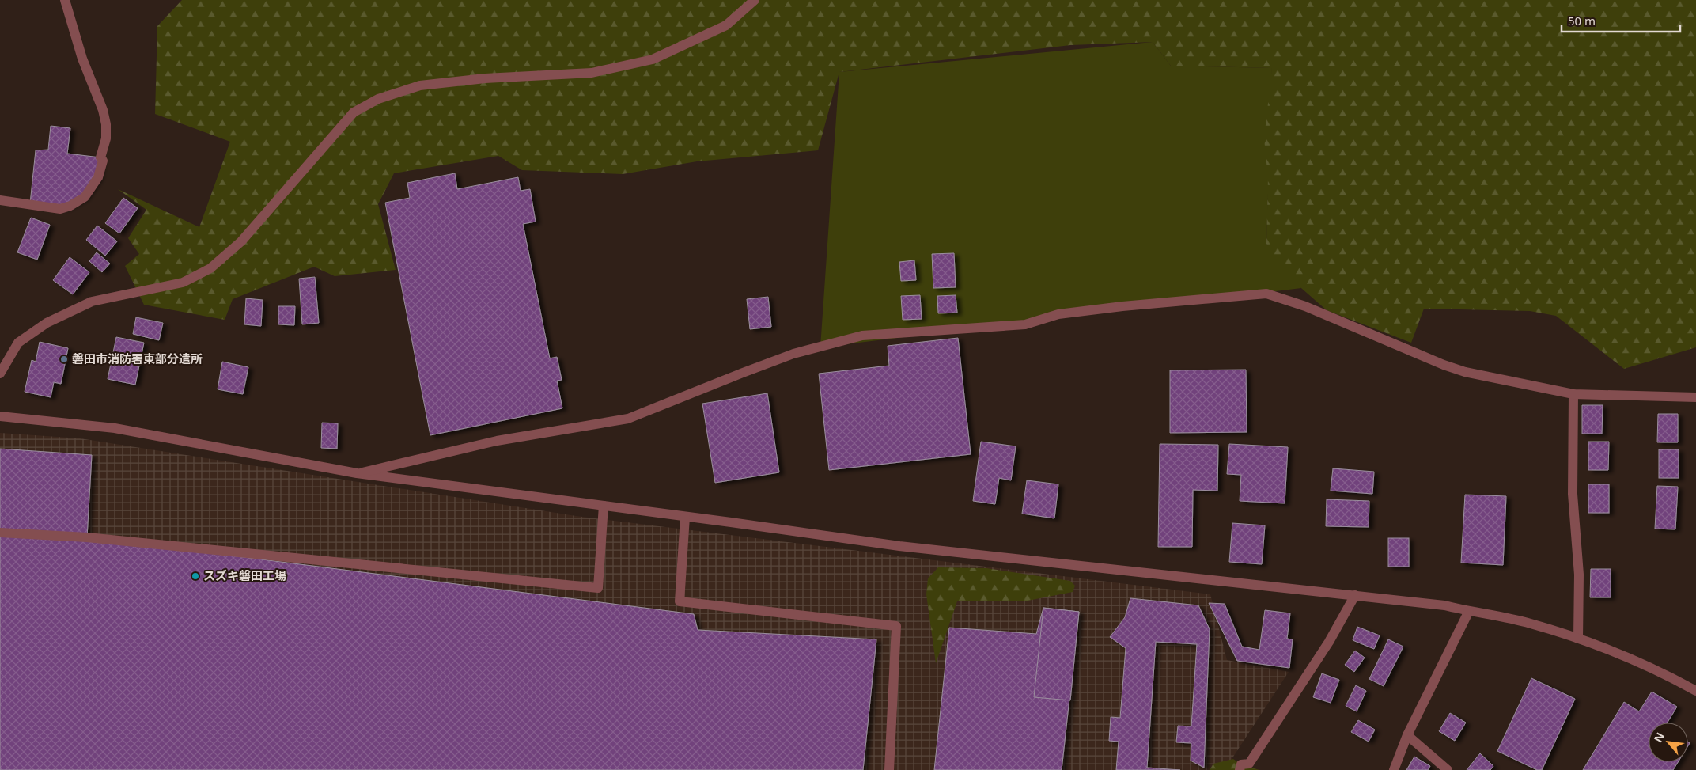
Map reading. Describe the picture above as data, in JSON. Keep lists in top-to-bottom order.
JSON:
{
  "places": ["磐田市消防署東部分遣所", "スズキ磐田工場"],
  "scale_bar": "50 m",
  "north": "top left"
}
